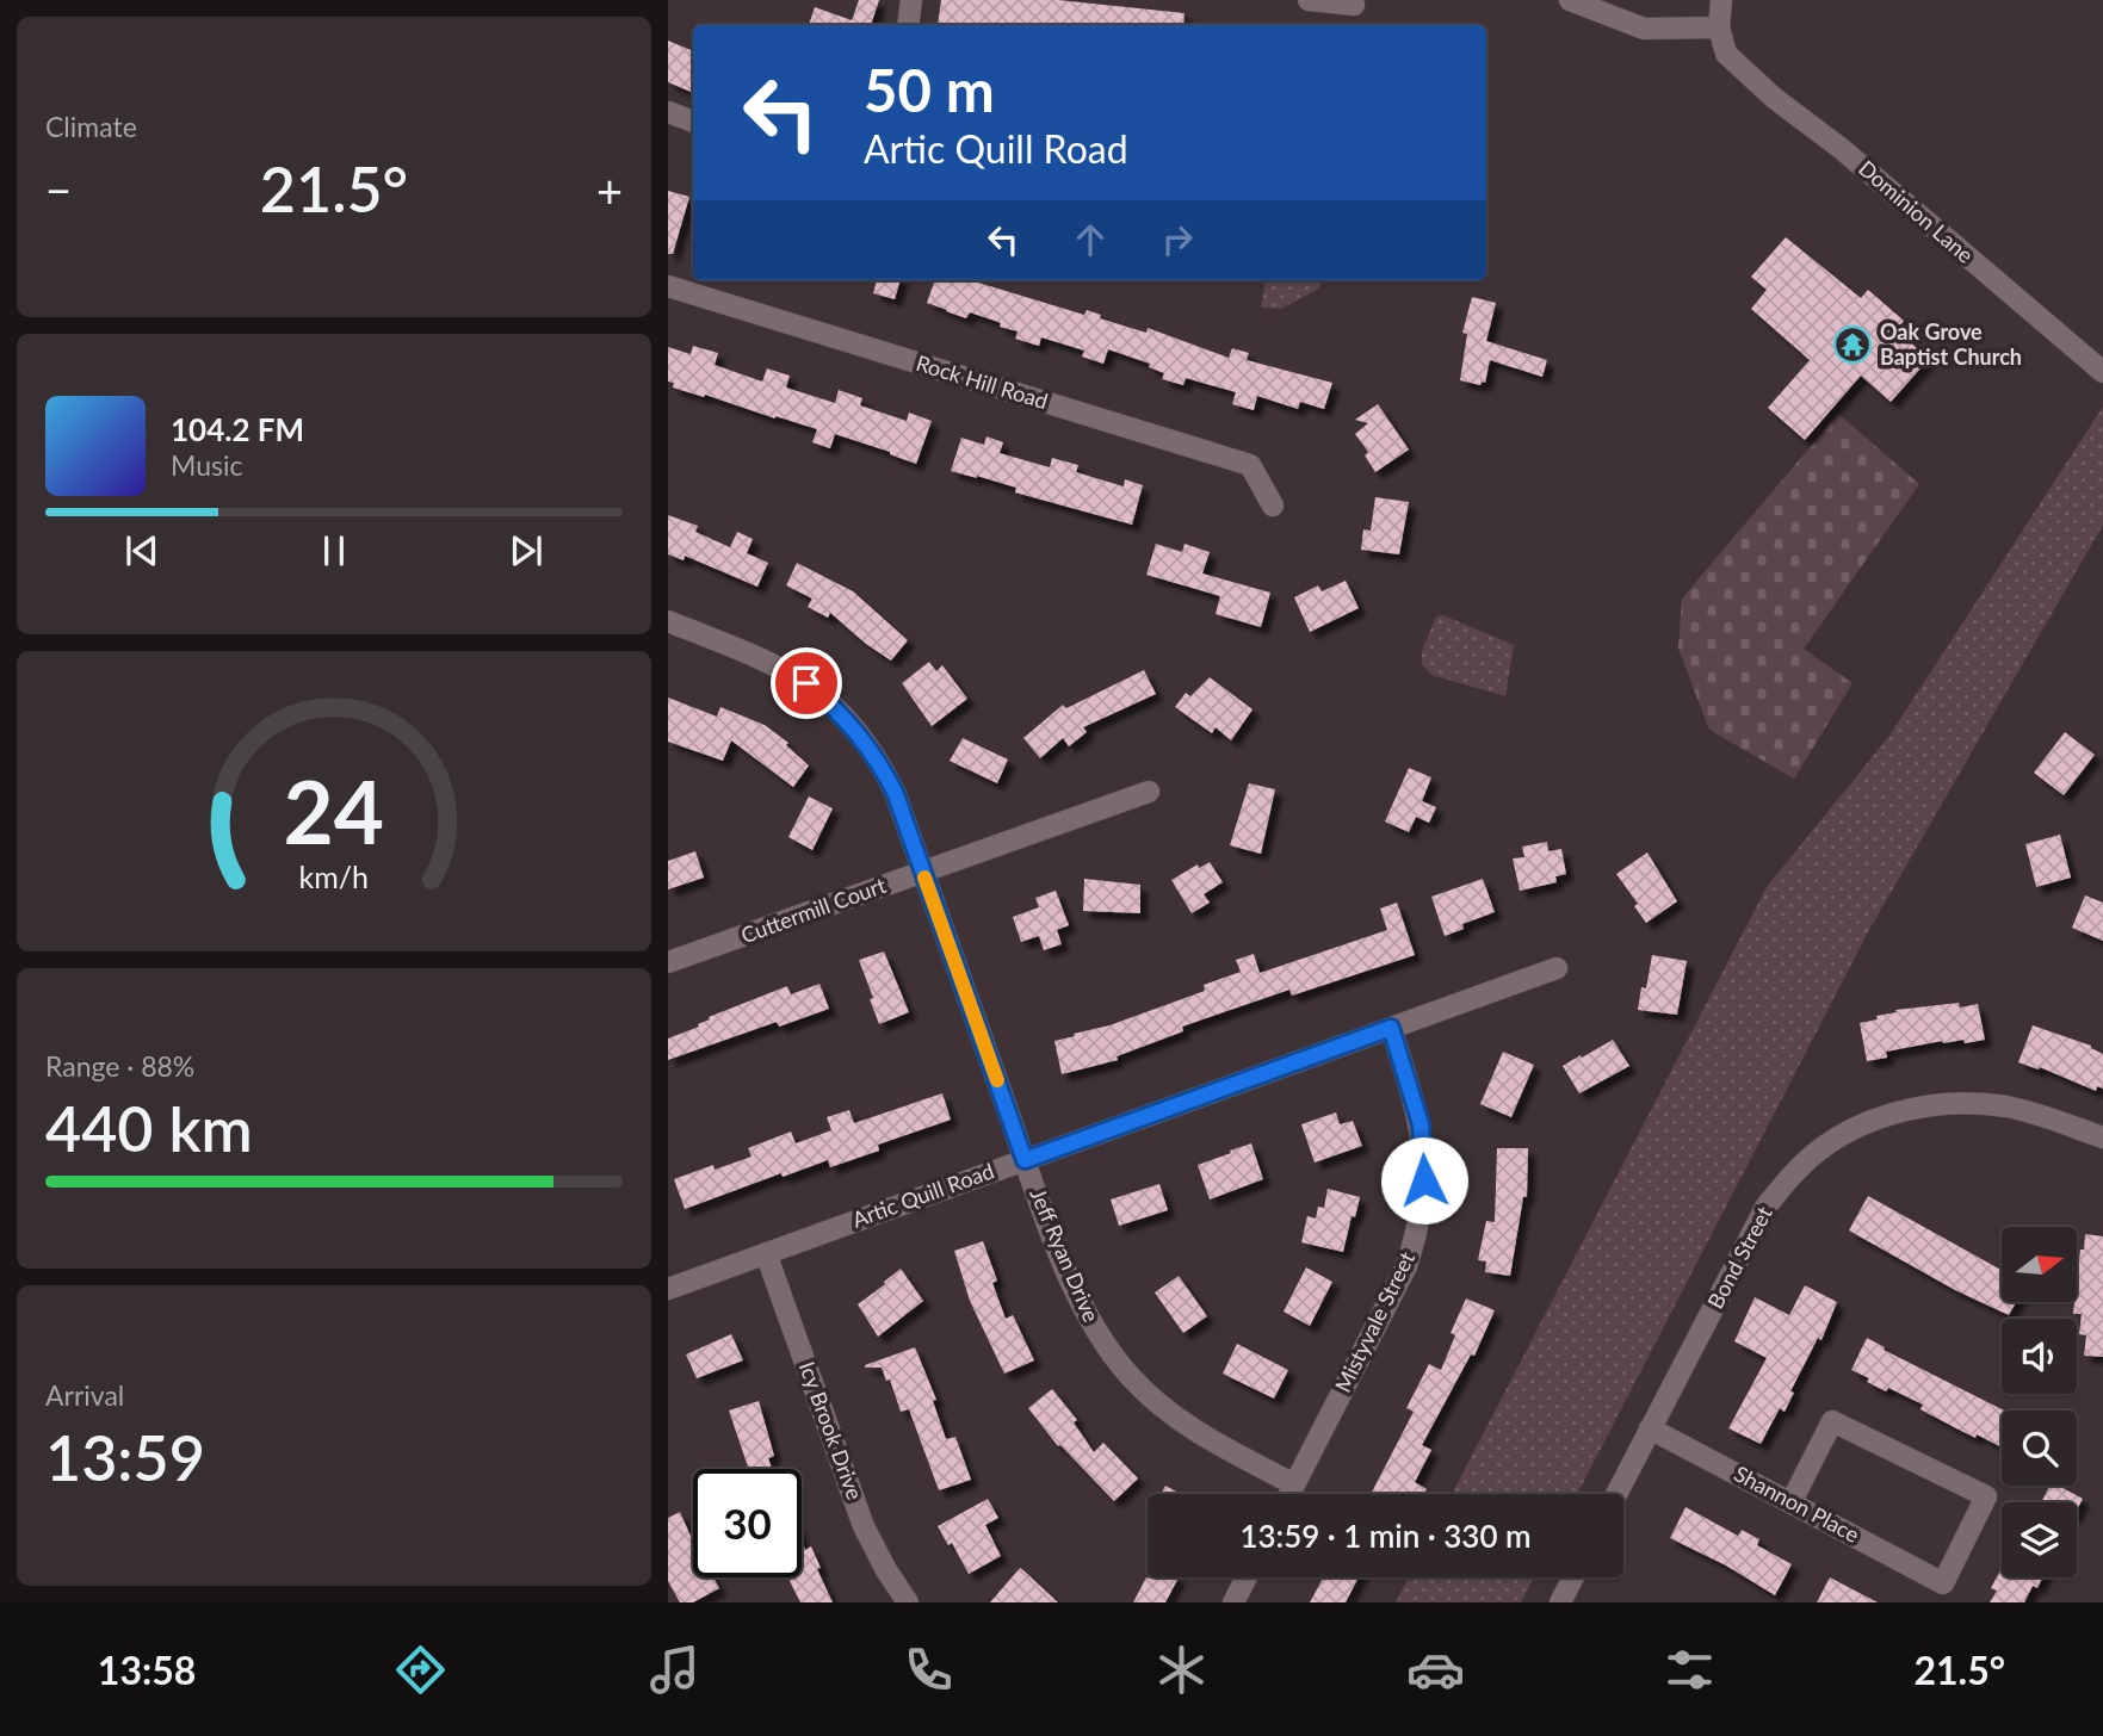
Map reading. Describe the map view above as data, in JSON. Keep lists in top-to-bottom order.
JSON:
{
  "streets": {
    "street": [
      "Dominion Lane",
      "Rock Hill Road",
      "Cuttermill Court",
      "Artic Quill Road",
      "Jeff Ryan Drive",
      "Bond Street",
      "Mistyvale Street",
      "Icy Brook Drive",
      "Shannon Place"
    ]
  },
  "crossings": [
    ["Cuttermill Court", "Jeff Ryan Drive"],
    ["Artic Quill Road", "Jeff Ryan Drive"],
    ["Artic Quill Road", "Mistyvale Street"],
    ["Artic Quill Road", "Icy Brook Drive"],
    ["Jeff Ryan Drive", "Mistyvale Street"],
    ["Bond Street", "Shannon Place"]
  ],
  "places": {
    "temple": ["Oak Grove Baptist Church"]
  },
  "north": "right",
  "page": {
    "tile": [
      "Climate",
      ["Range · 88%", "440 km"],
      ["Arrival", "13:59"]
    ],
    "turn": ["50 m", "Artic Quill Road"],
    "heat": ["−", "21.5°", "+"],
    "song": ["104.2 FM", "Music"],
    "limit": "30",
    "trip": "13:59 · 1 min · 330 m",
    "tabs": ["13:58", "21.5°"],
    "gauge": ["24", "km/h"]
  }
}
